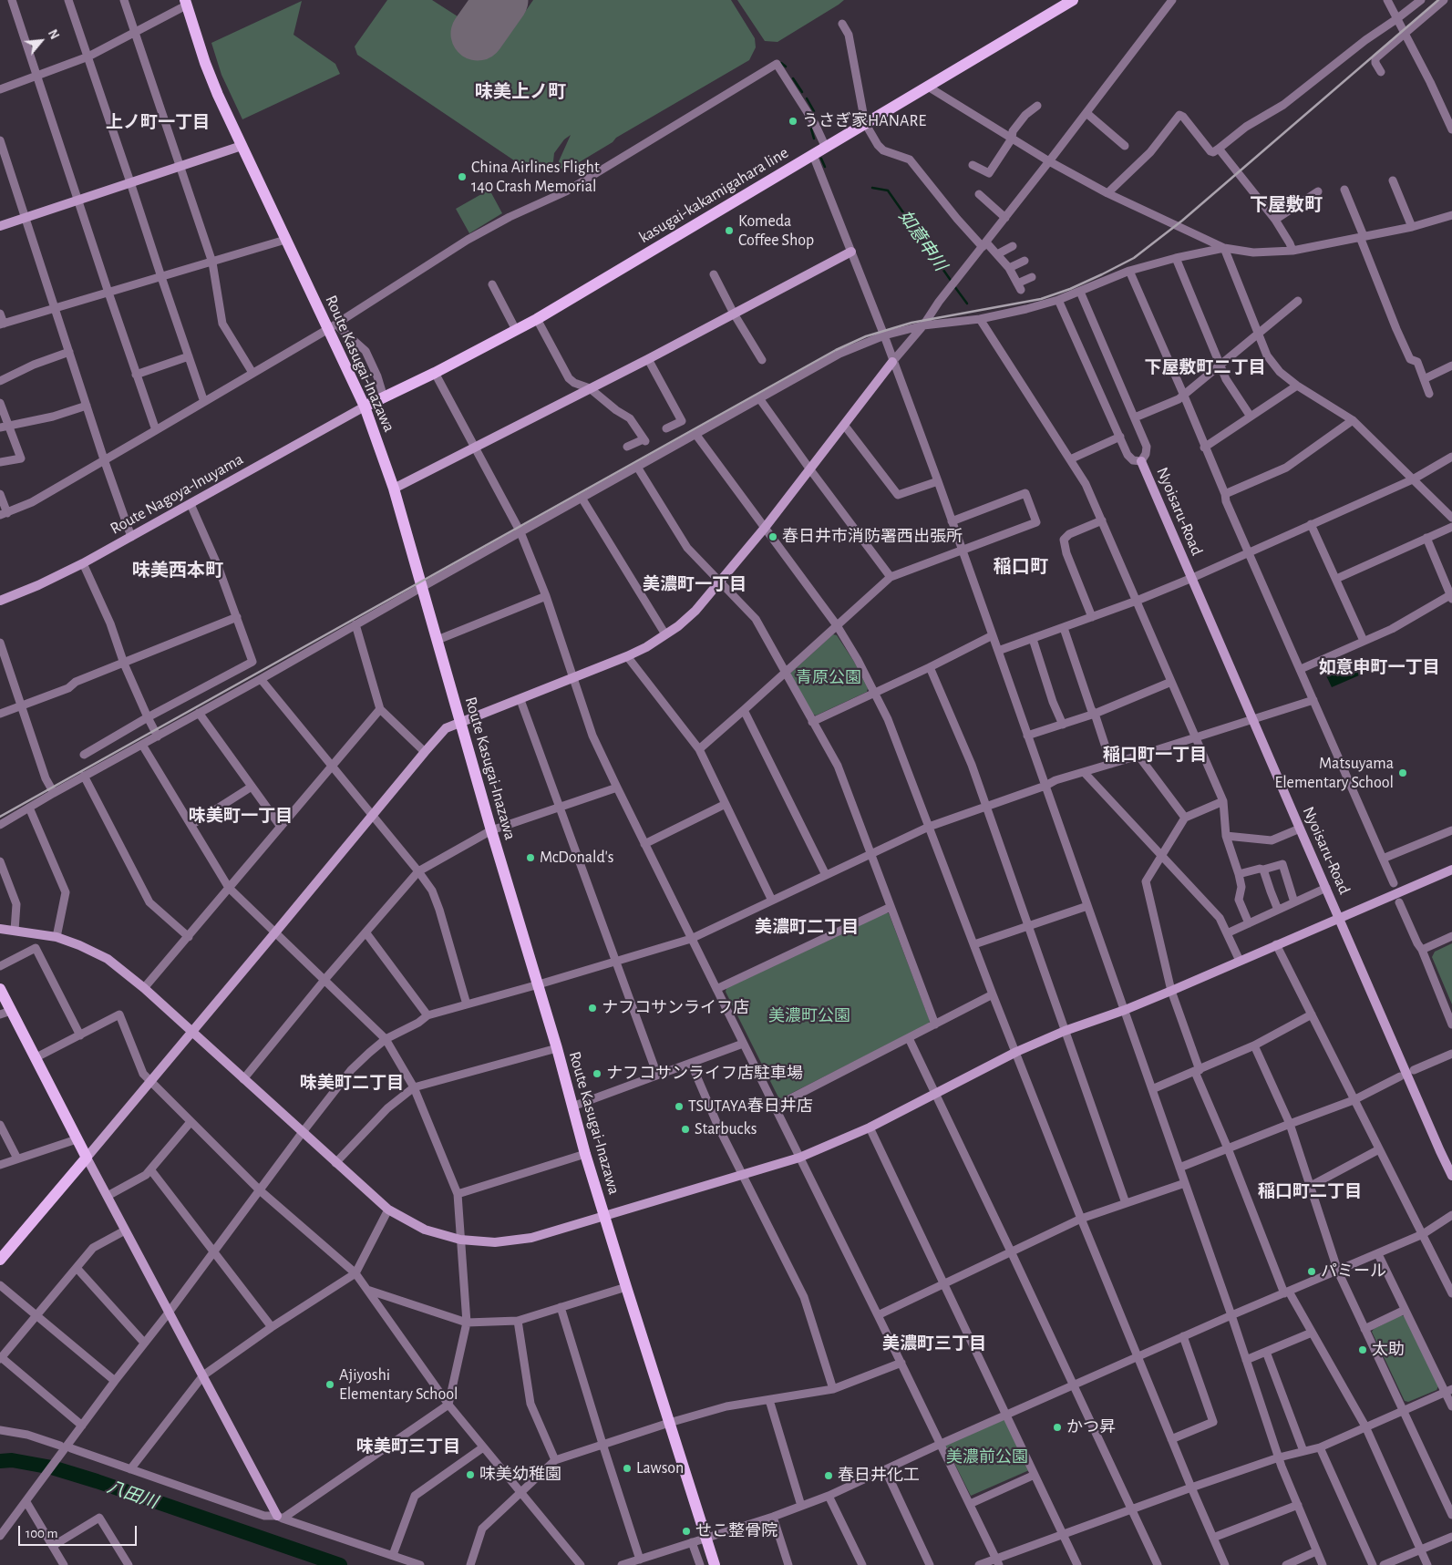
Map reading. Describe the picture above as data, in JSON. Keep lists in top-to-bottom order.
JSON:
{
  "streets": {
    "main road": ["kasugai-kakamigahara line", "Route Kasugai-Inazawa"],
    "street": ["Route Nagoya-Inuyama", "Nyoisaru-Road"]
  },
  "crossings": [
    ["kasugai-kakamigahara line", "Route Kasugai-Inazawa"],
    ["kasugai-kakamigahara line", "Route Nagoya-Inuyama"],
    ["Route Kasugai-Inazawa", "Route Nagoya-Inuyama"]
  ],
  "districts": [
    "味美上ノ町",
    "上ノ町一丁目",
    "下屋敷町",
    "下屋敷町二丁目",
    "稲口町",
    "味美西本町",
    "美濃町一丁目",
    "如意申町一丁目",
    "稲口町一丁目",
    "味美町一丁目",
    "美濃町二丁目",
    "味美町二丁目",
    "稲口町二丁目",
    "美濃町三丁目",
    "味美町三丁目"
  ],
  "water": ["如意申川", "八田川"],
  "parks": ["青原公園", "美濃町公園", "美濃前公園"],
  "places": [
    "うさぎ家HANARE",
    "China Airlines Flight 140 Crash Memorial",
    "Komeda Coffee Shop",
    "春日井市消防署西出張所",
    "Matsuyama Elementary School",
    "McDonald's",
    "ナフコサンライフ店",
    "ナフコサンライフ店駐車場",
    "TSUTAYA春日井店",
    "Starbucks",
    "パミール",
    "太助",
    "Ajiyoshi Elementary School",
    "かつ昇",
    "Lawson",
    "味美幼稚園",
    "春日井化工",
    "せこ整骨院"
  ],
  "scale_bar": "100 m",
  "north": "top right"
}
